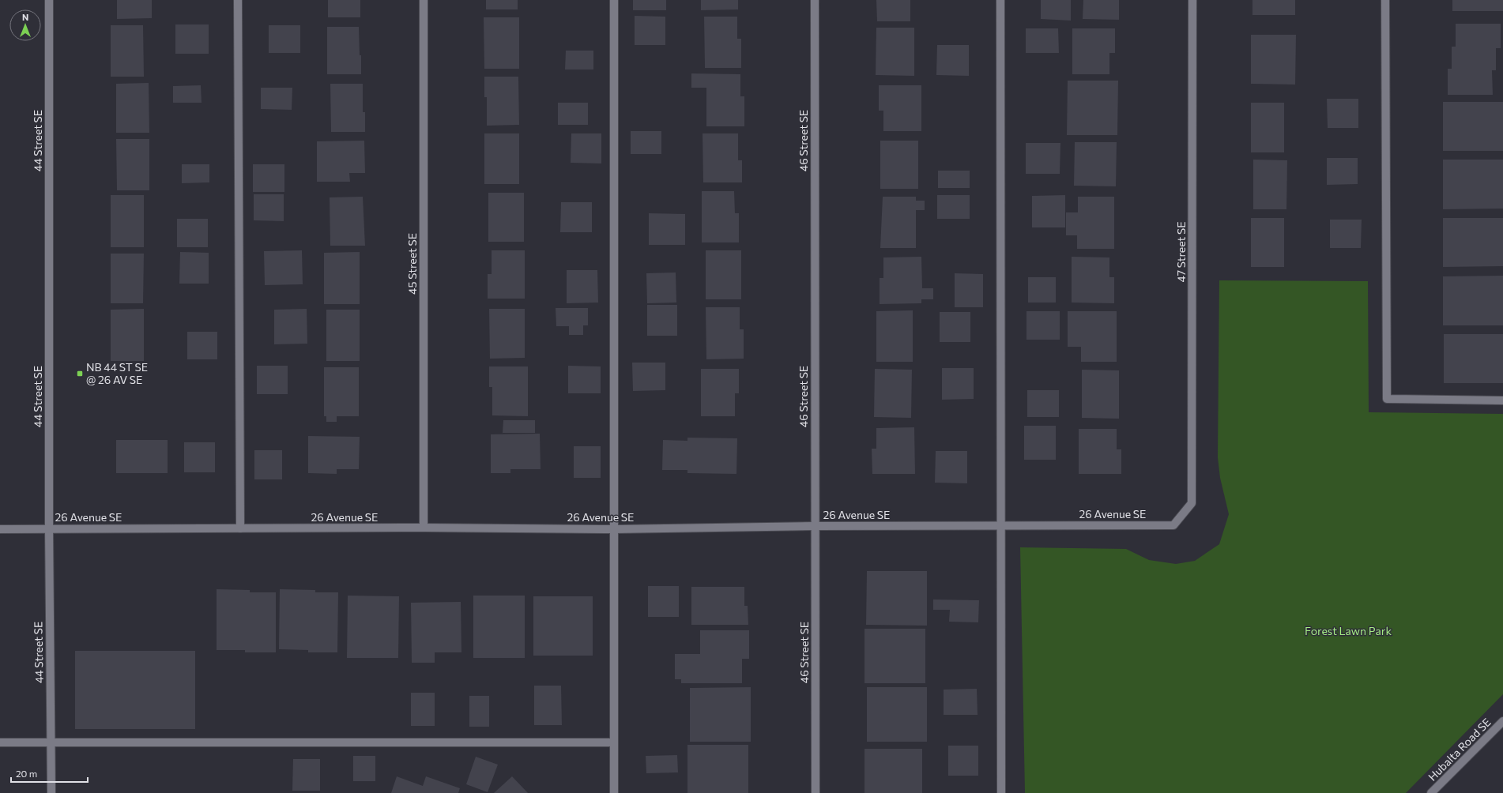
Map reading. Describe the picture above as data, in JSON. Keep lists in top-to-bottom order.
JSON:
{
  "streets": {
    "street": [
      "44 Street SE",
      "46 Street SE",
      "47 Street SE",
      "45 Street SE",
      "26 Avenue SE",
      "Hubalta Road SE"
    ]
  },
  "crossings": [
    ["44 Street SE", "26 Avenue SE"],
    ["46 Street SE", "26 Avenue SE"],
    ["47 Street SE", "26 Avenue SE"],
    ["45 Street SE", "26 Avenue SE"]
  ],
  "parks": ["Forest Lawn Park"],
  "places": {
    "transit": ["NB 44 ST SE @ 26 AV SE"]
  },
  "scale_bar": "20 m",
  "north": "top"
}
